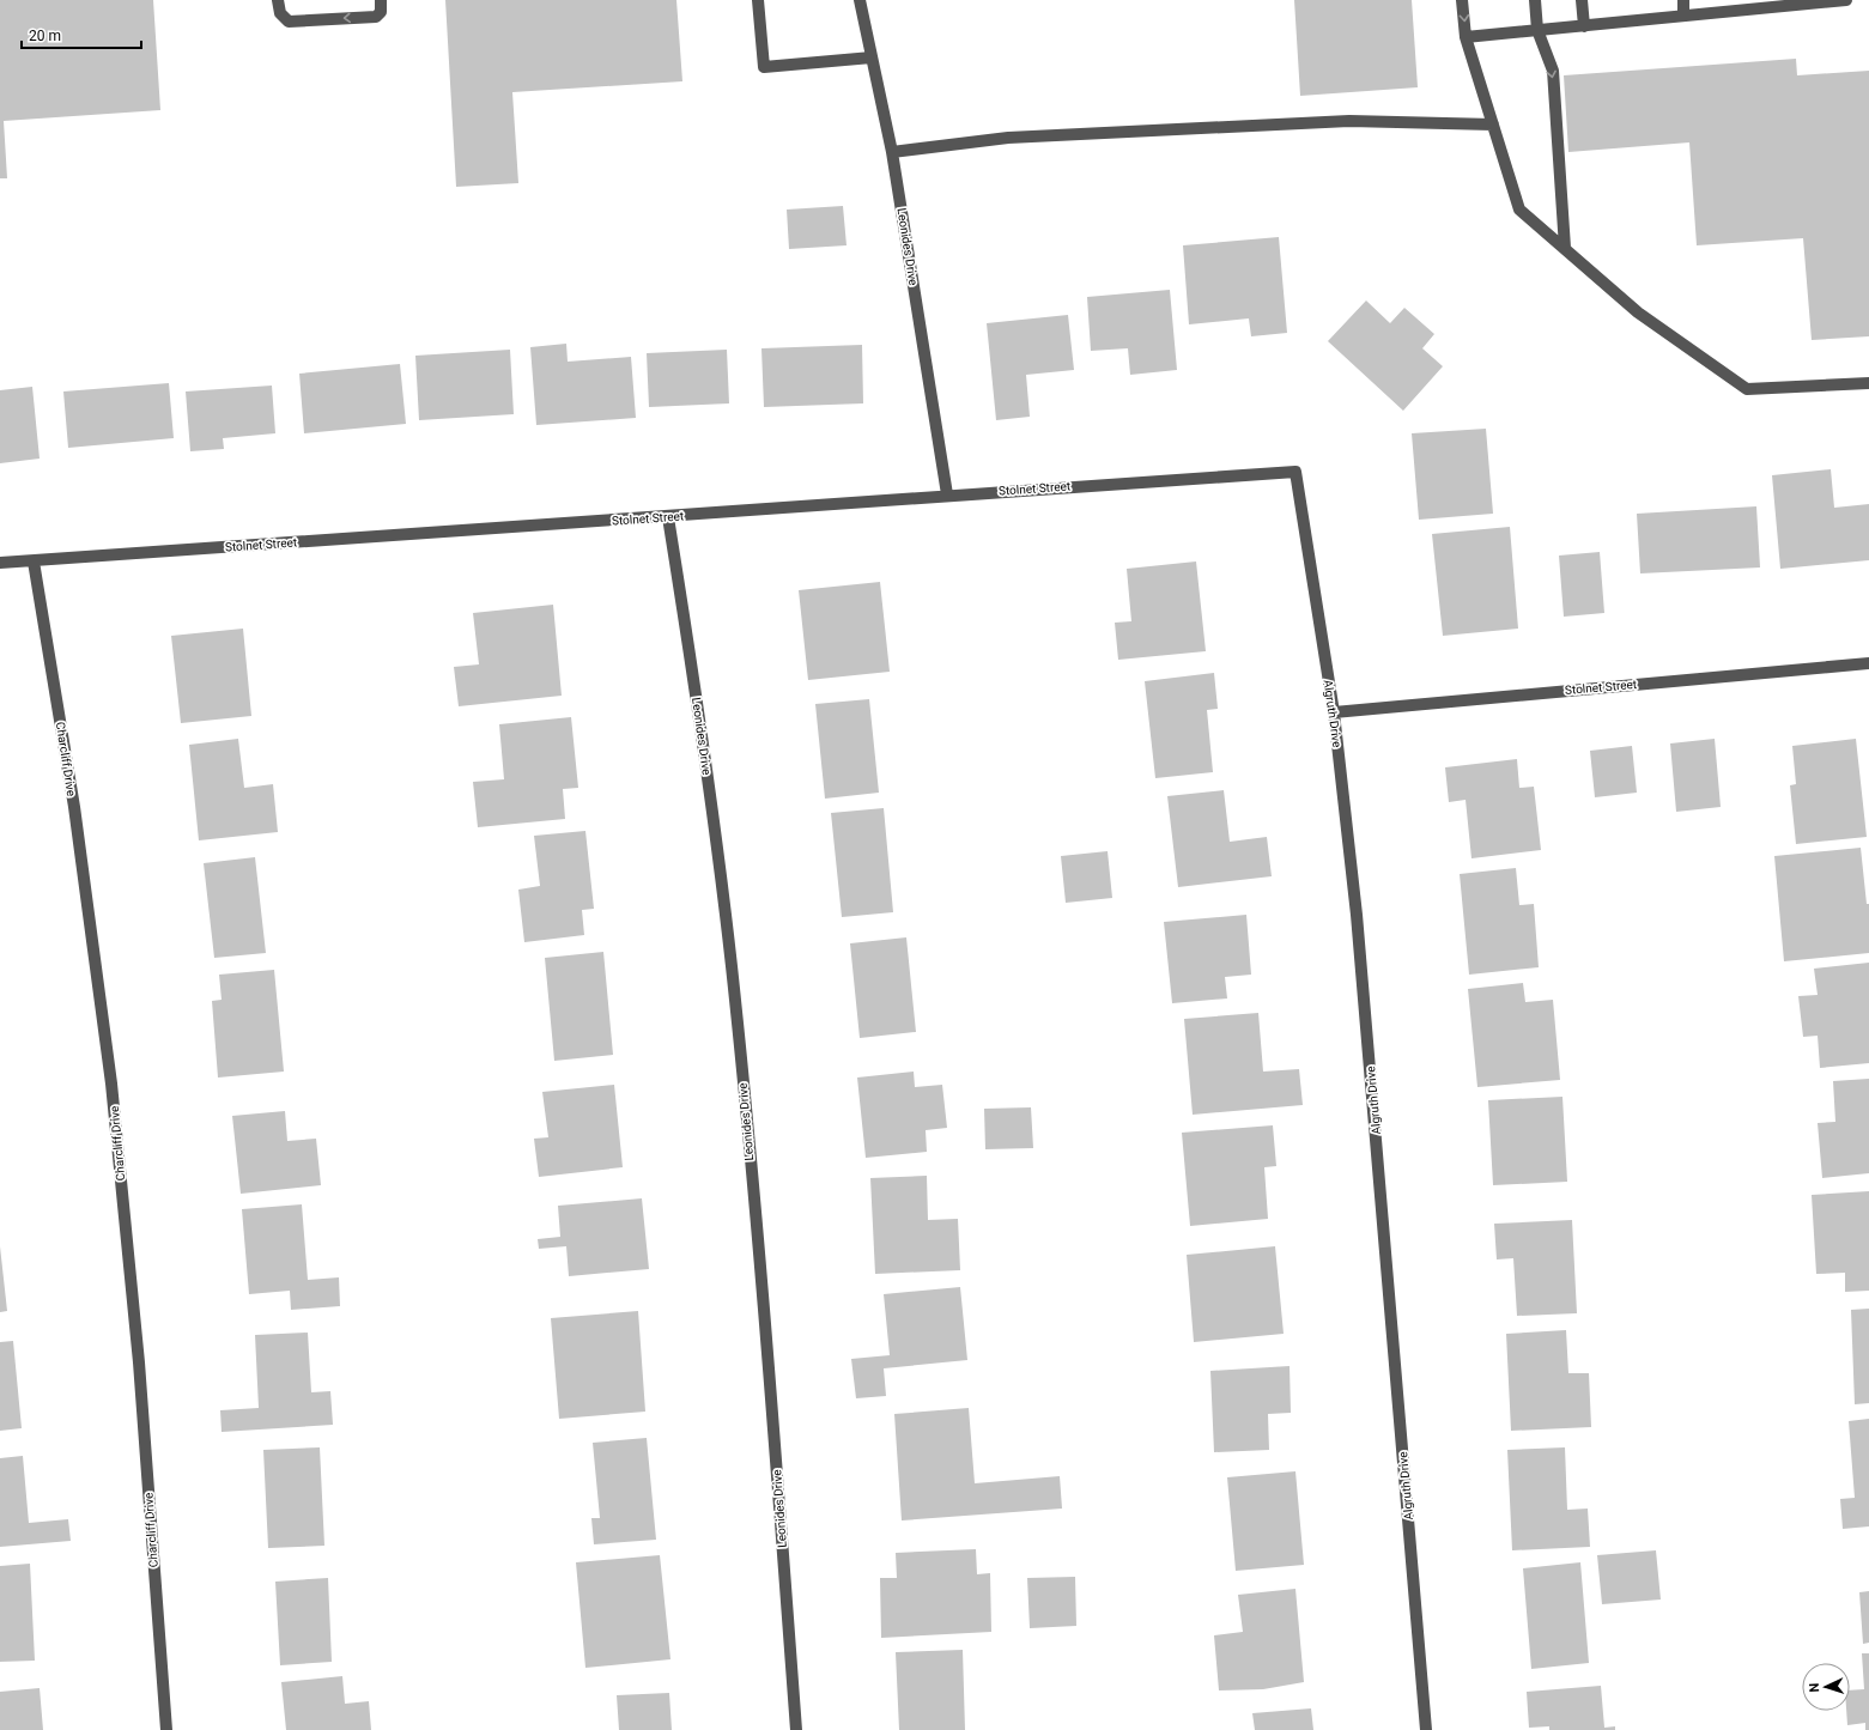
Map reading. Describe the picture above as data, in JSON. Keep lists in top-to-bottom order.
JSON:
{
  "streets": {
    "street": [
      "Leonides Drive",
      "Stolnet Street",
      "Algruth Drive",
      "Charcliff Drive"
    ]
  },
  "crossings": [
    ["Leonides Drive", "Stolnet Street"],
    ["Stolnet Street", "Algruth Drive"],
    ["Stolnet Street", "Charcliff Drive"]
  ],
  "scale_bar": "20 m",
  "north": "left"
}
